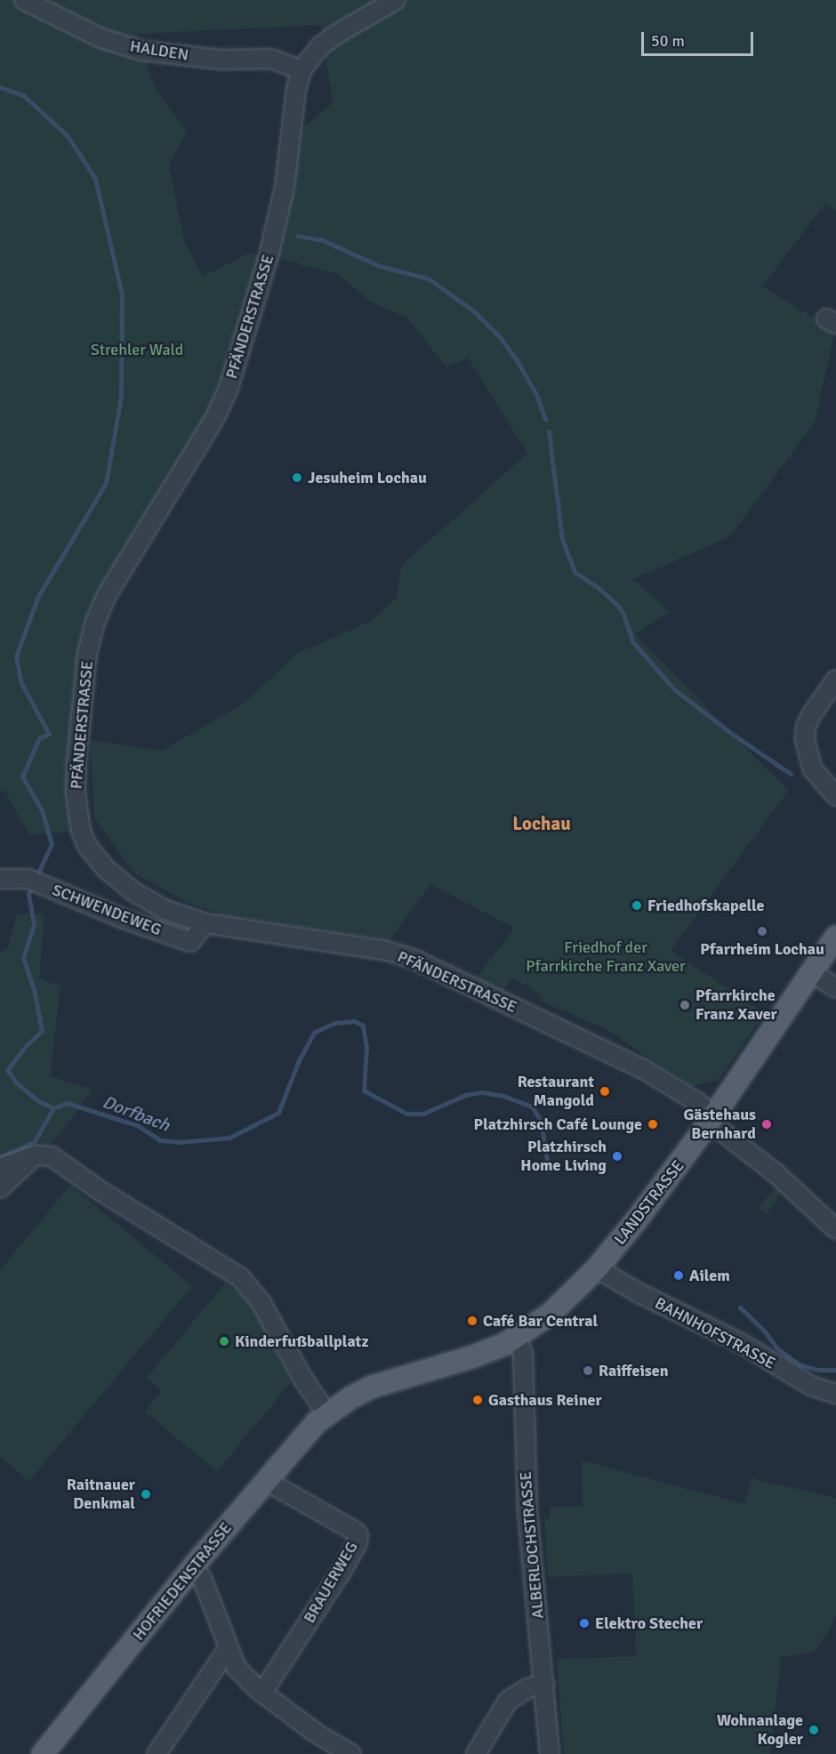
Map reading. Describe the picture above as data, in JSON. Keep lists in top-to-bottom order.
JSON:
{
  "streets": {
    "main road": ["LANDSTRASSE", "HOFRIEDENSTRASSE"],
    "street": [
      "HALDEN",
      "PFÄNDERSTRASSE",
      "SCHWENDEWEG",
      "BAHNHOFSTRASSE",
      "ALBERLOCHSTRASSE",
      "BRAUERWEG"
    ]
  },
  "crossings": [
    ["HALDEN", "PFÄNDERSTRASSE"],
    ["PFÄNDERSTRASSE", "SCHWENDEWEG"],
    ["PFÄNDERSTRASSE", "LANDSTRASSE"],
    ["LANDSTRASSE", "BAHNHOFSTRASSE"],
    ["LANDSTRASSE", "ALBERLOCHSTRASSE"],
    ["LANDSTRASSE", "HOFRIEDENSTRASSE"],
    ["HOFRIEDENSTRASSE", "BRAUERWEG"]
  ],
  "districts": ["Lochau"],
  "water": ["Dorfbach"],
  "parks": ["Strehler Wald", "Friedhof der Pfarrkirche Franz Xaver"],
  "places": [
    "Jesuheim Lochau",
    "Friedhofskapelle",
    "Pfarrheim Lochau",
    "Pfarrkirche Franz Xaver",
    "Restaurant Mangold",
    "Platzhirsch Café Lounge",
    "Gästehaus Bernhard",
    "Platzhirsch Home Living",
    "Ailem",
    "Café Bar Central",
    "Kinderfußballplatz",
    "Raiffeisen",
    "Gasthaus Reiner",
    "Raitnauer Denkmal",
    "Elektro Stecher",
    "Wohnanlage Kogler"
  ],
  "scale_bar": "50 m"
}
